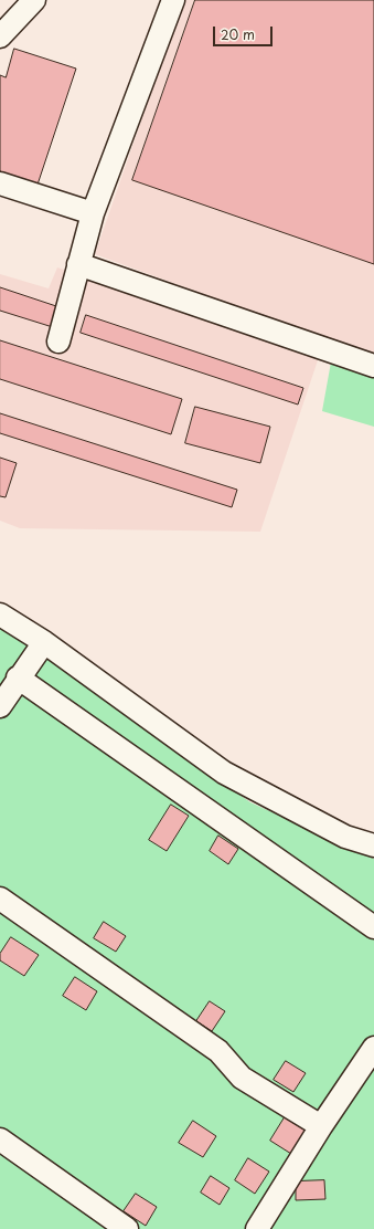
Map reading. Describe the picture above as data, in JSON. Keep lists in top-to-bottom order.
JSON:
{
  "scale_bar": "20 m"
}
